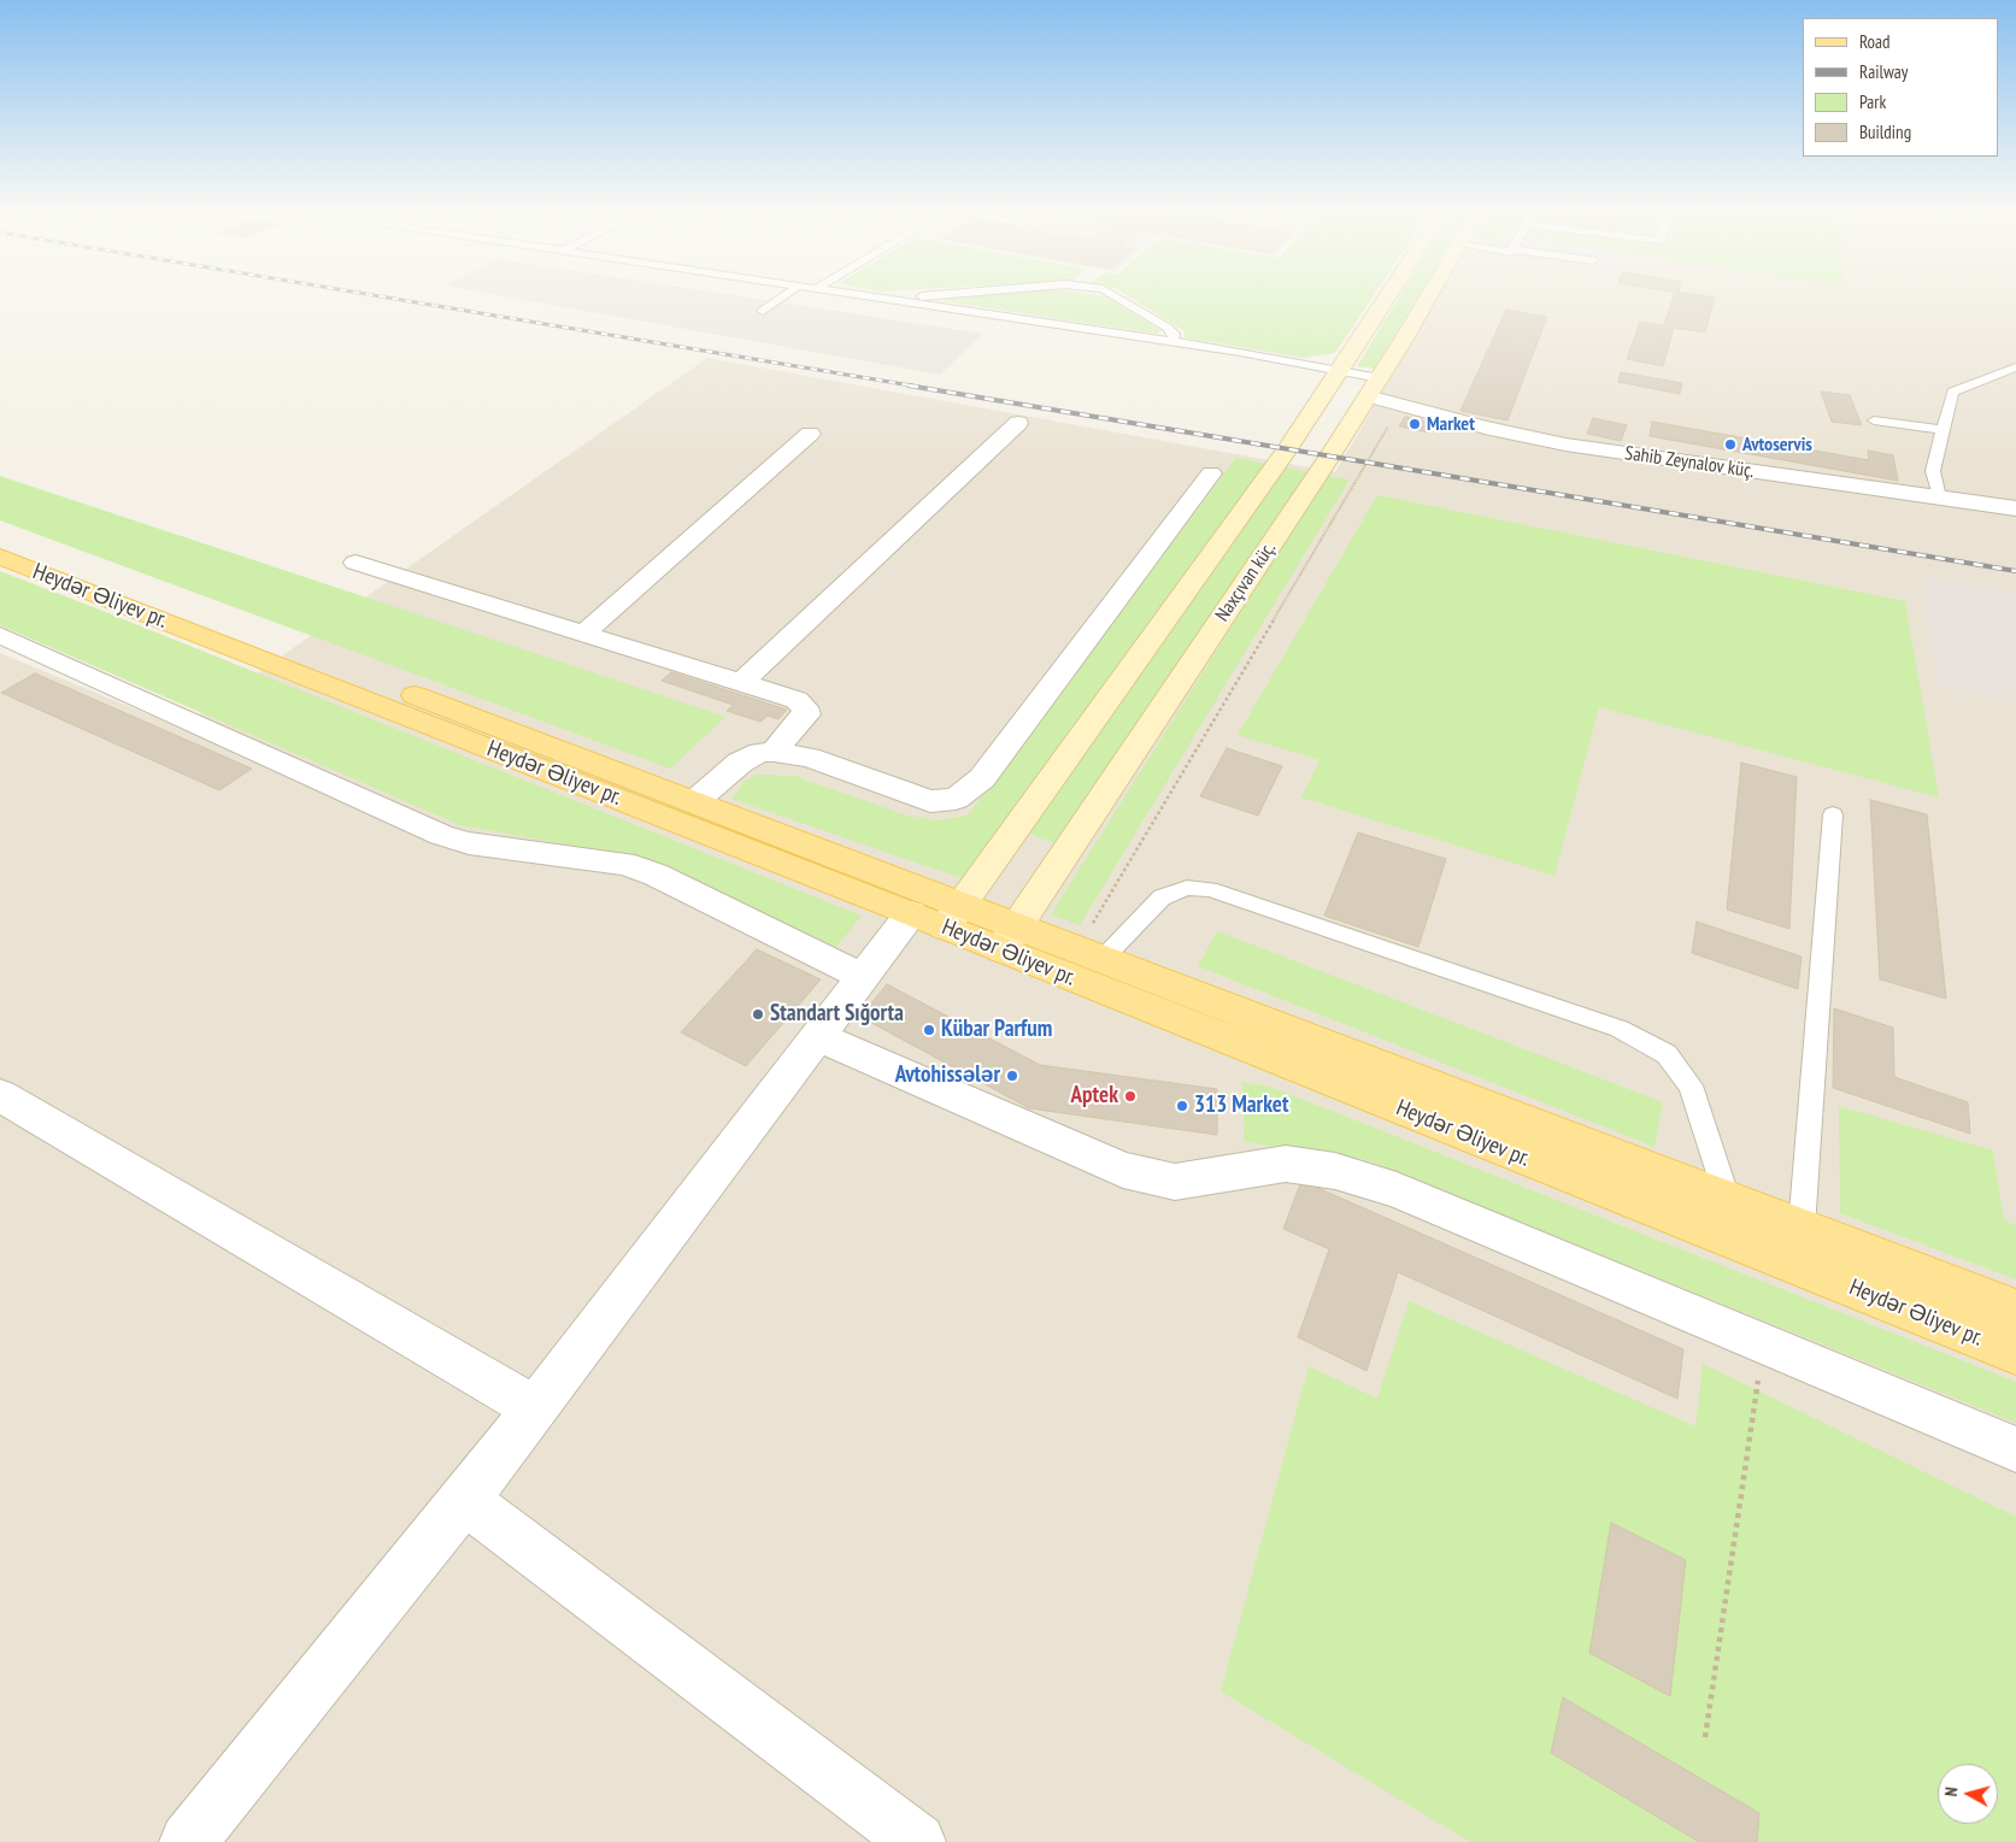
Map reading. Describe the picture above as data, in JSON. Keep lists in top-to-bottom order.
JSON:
{
  "streets": {
    "main road": ["Naxçıvan küç.", "Heydər Əliyev pr."],
    "street": ["Sahib Zeynalov küç."]
  },
  "crossings": [
    ["Sahib Zeynalov küç.", "Naxçıvan küç."],
    ["Naxçıvan küç.", "Heydər Əliyev pr."]
  ],
  "places": [
    "Market",
    "Avtoservis",
    "Standart Sığorta",
    "Kübar Parfum",
    "Avtohissələr",
    "Aptek",
    "313 Market"
  ],
  "legend": [
    "Road",
    "Railway",
    "Park",
    "Building"
  ],
  "north": "left"
}
